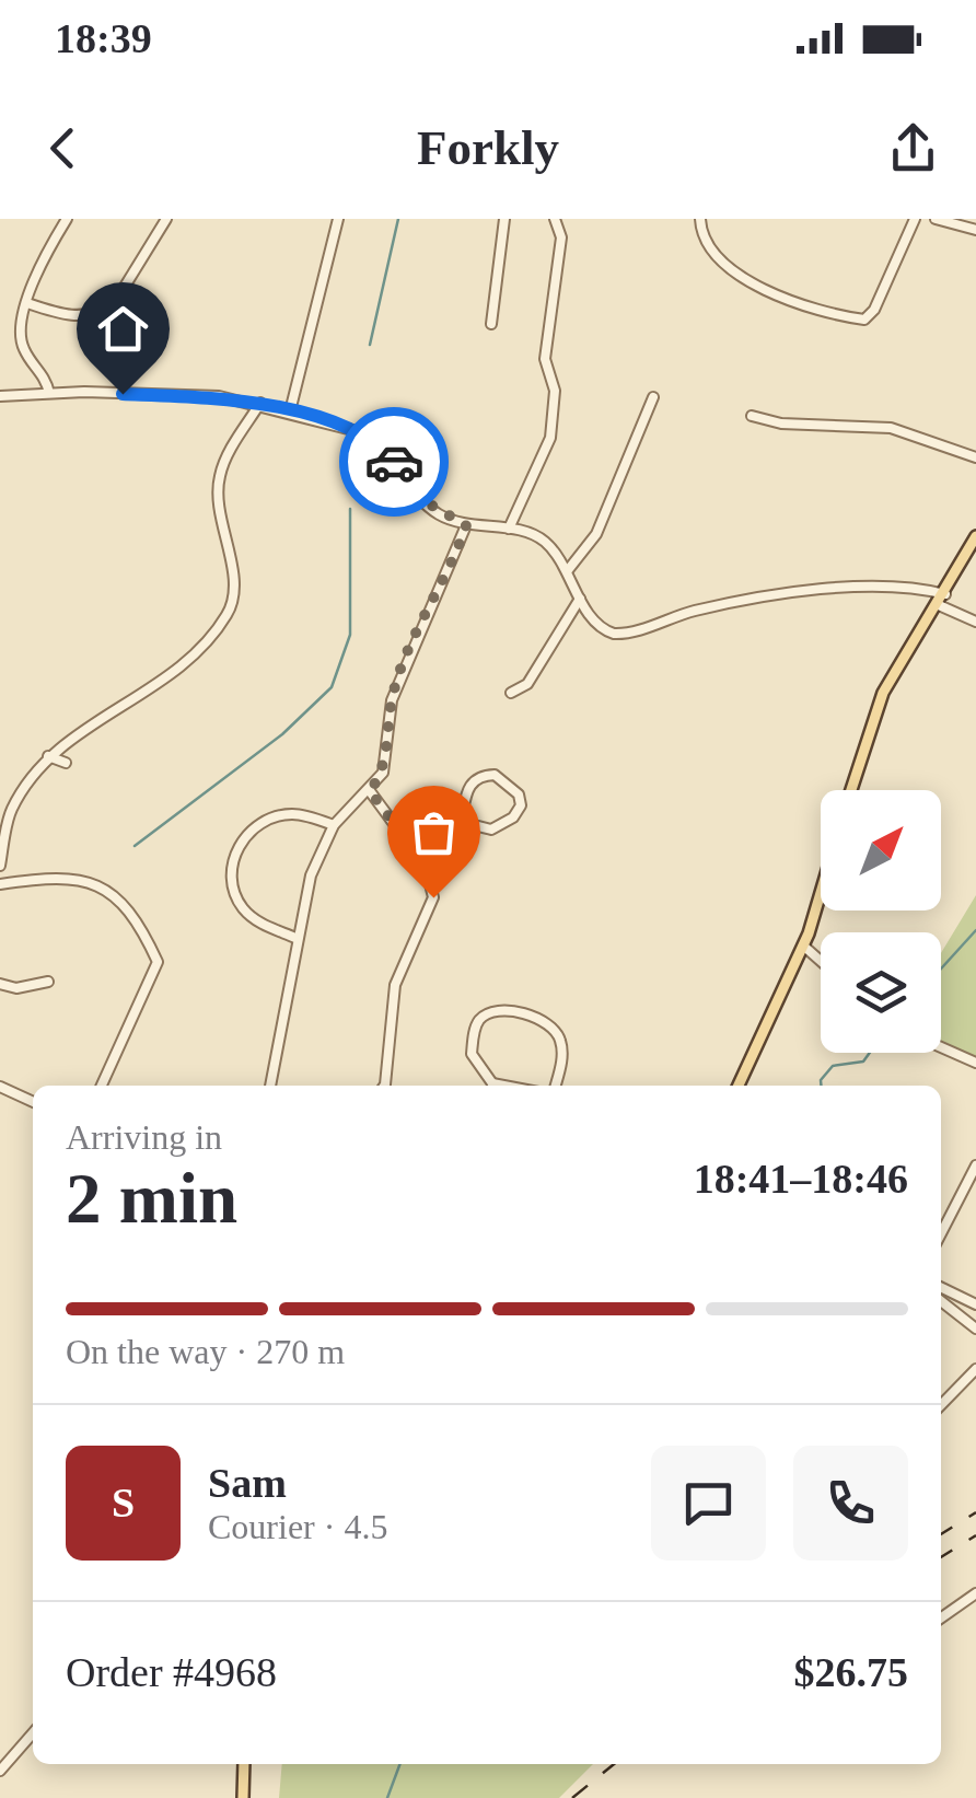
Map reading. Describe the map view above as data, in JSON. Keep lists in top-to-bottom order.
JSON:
{
  "north": "top right",
  "page": {
    "status": "18:39",
    "header": "Forkly",
    "heading": ["2 min", "Arriving in", "18:41–18:46"],
    "panel": [
      "Sam",
      "Courier · 4.5",
      "Order #4968",
      "$26.75"
    ],
    "bar": "On the way · 270 m",
    "round": "S"
  }
}
